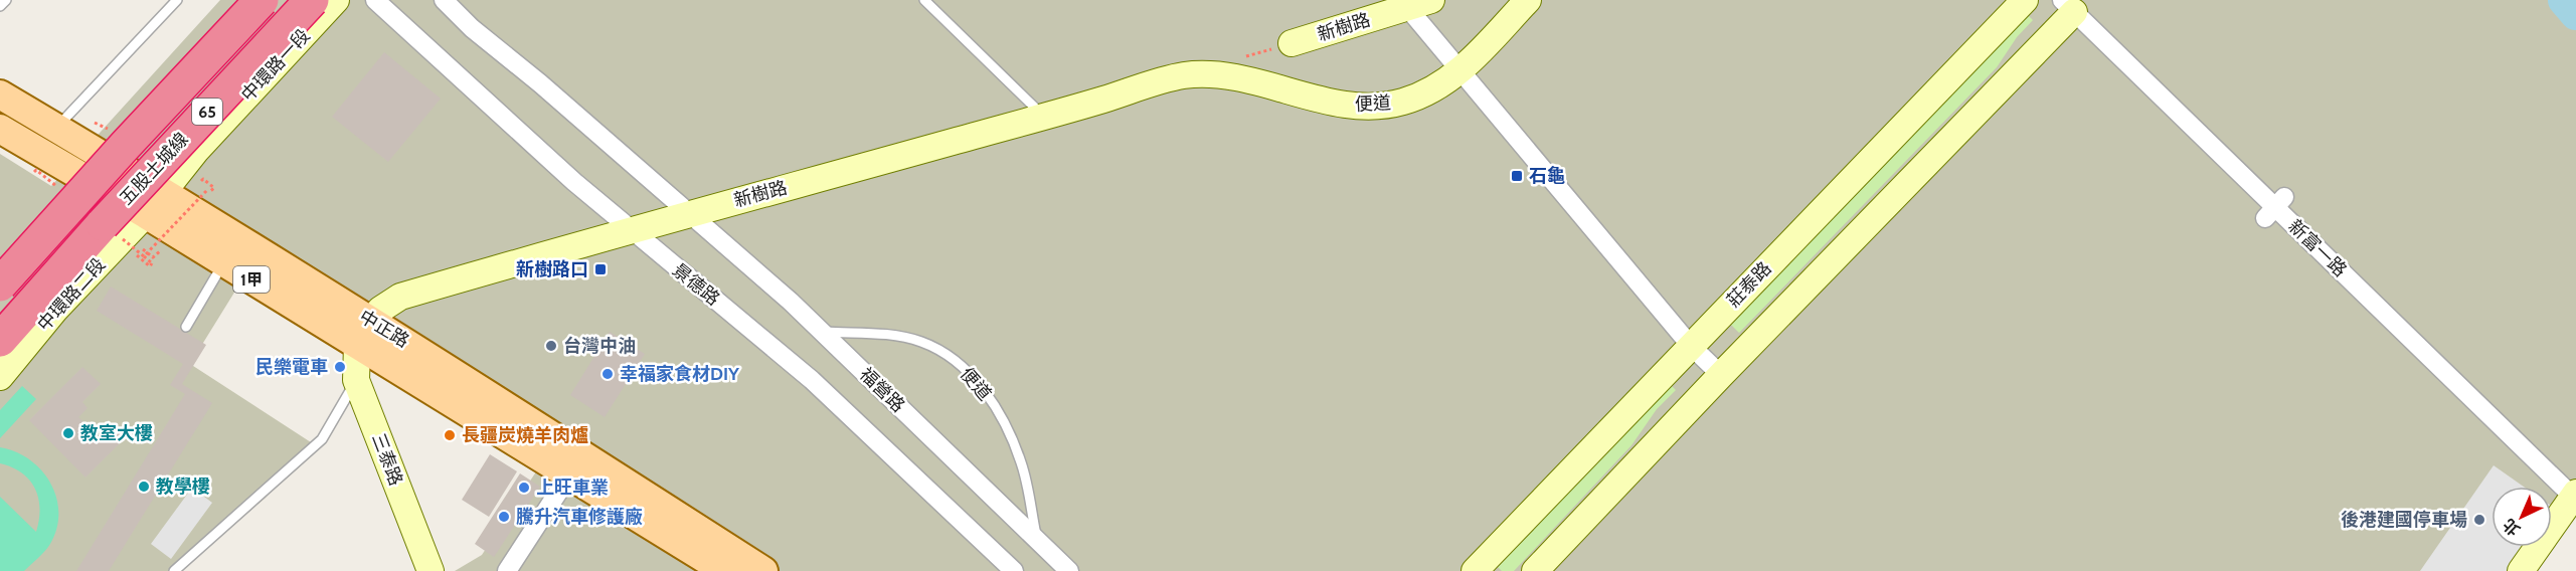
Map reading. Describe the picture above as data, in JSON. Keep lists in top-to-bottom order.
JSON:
{
  "streets": {
    "highway": ["65", "五股土城線"],
    "main road": ["1甲", "中正路"],
    "street": [
      "新樹路",
      "中環路一段",
      "便道",
      "新富一路",
      "景德路",
      "莊泰路",
      "中環路二段",
      "福營路",
      "三泰路"
    ]
  },
  "crossings": [
    ["新樹路", "便道"],
    ["新樹路", "景德路"],
    ["新樹路", "中正路"],
    ["新樹路", "福營路"],
    ["新樹路", "三泰路"],
    ["中環路一段", "中環路二段"],
    ["中環路一段", "中正路"],
    ["便道", "福營路"],
    ["五股土城線", "中環路二段"],
    ["中環路二段", "中正路"],
    ["中正路", "三泰路"]
  ],
  "places": {
    "transit": ["石龜", "新樹路口"],
    "other": [
      "台灣中油",
      "民樂電車",
      "幸福家食材DIY",
      "教室大樓",
      "長疆炭燒羊肉爐",
      "教學樓",
      "上旺車業",
      "騰升汽車修護廠",
      "後港建國停車場"
    ]
  },
  "north": "bottom left"
}
